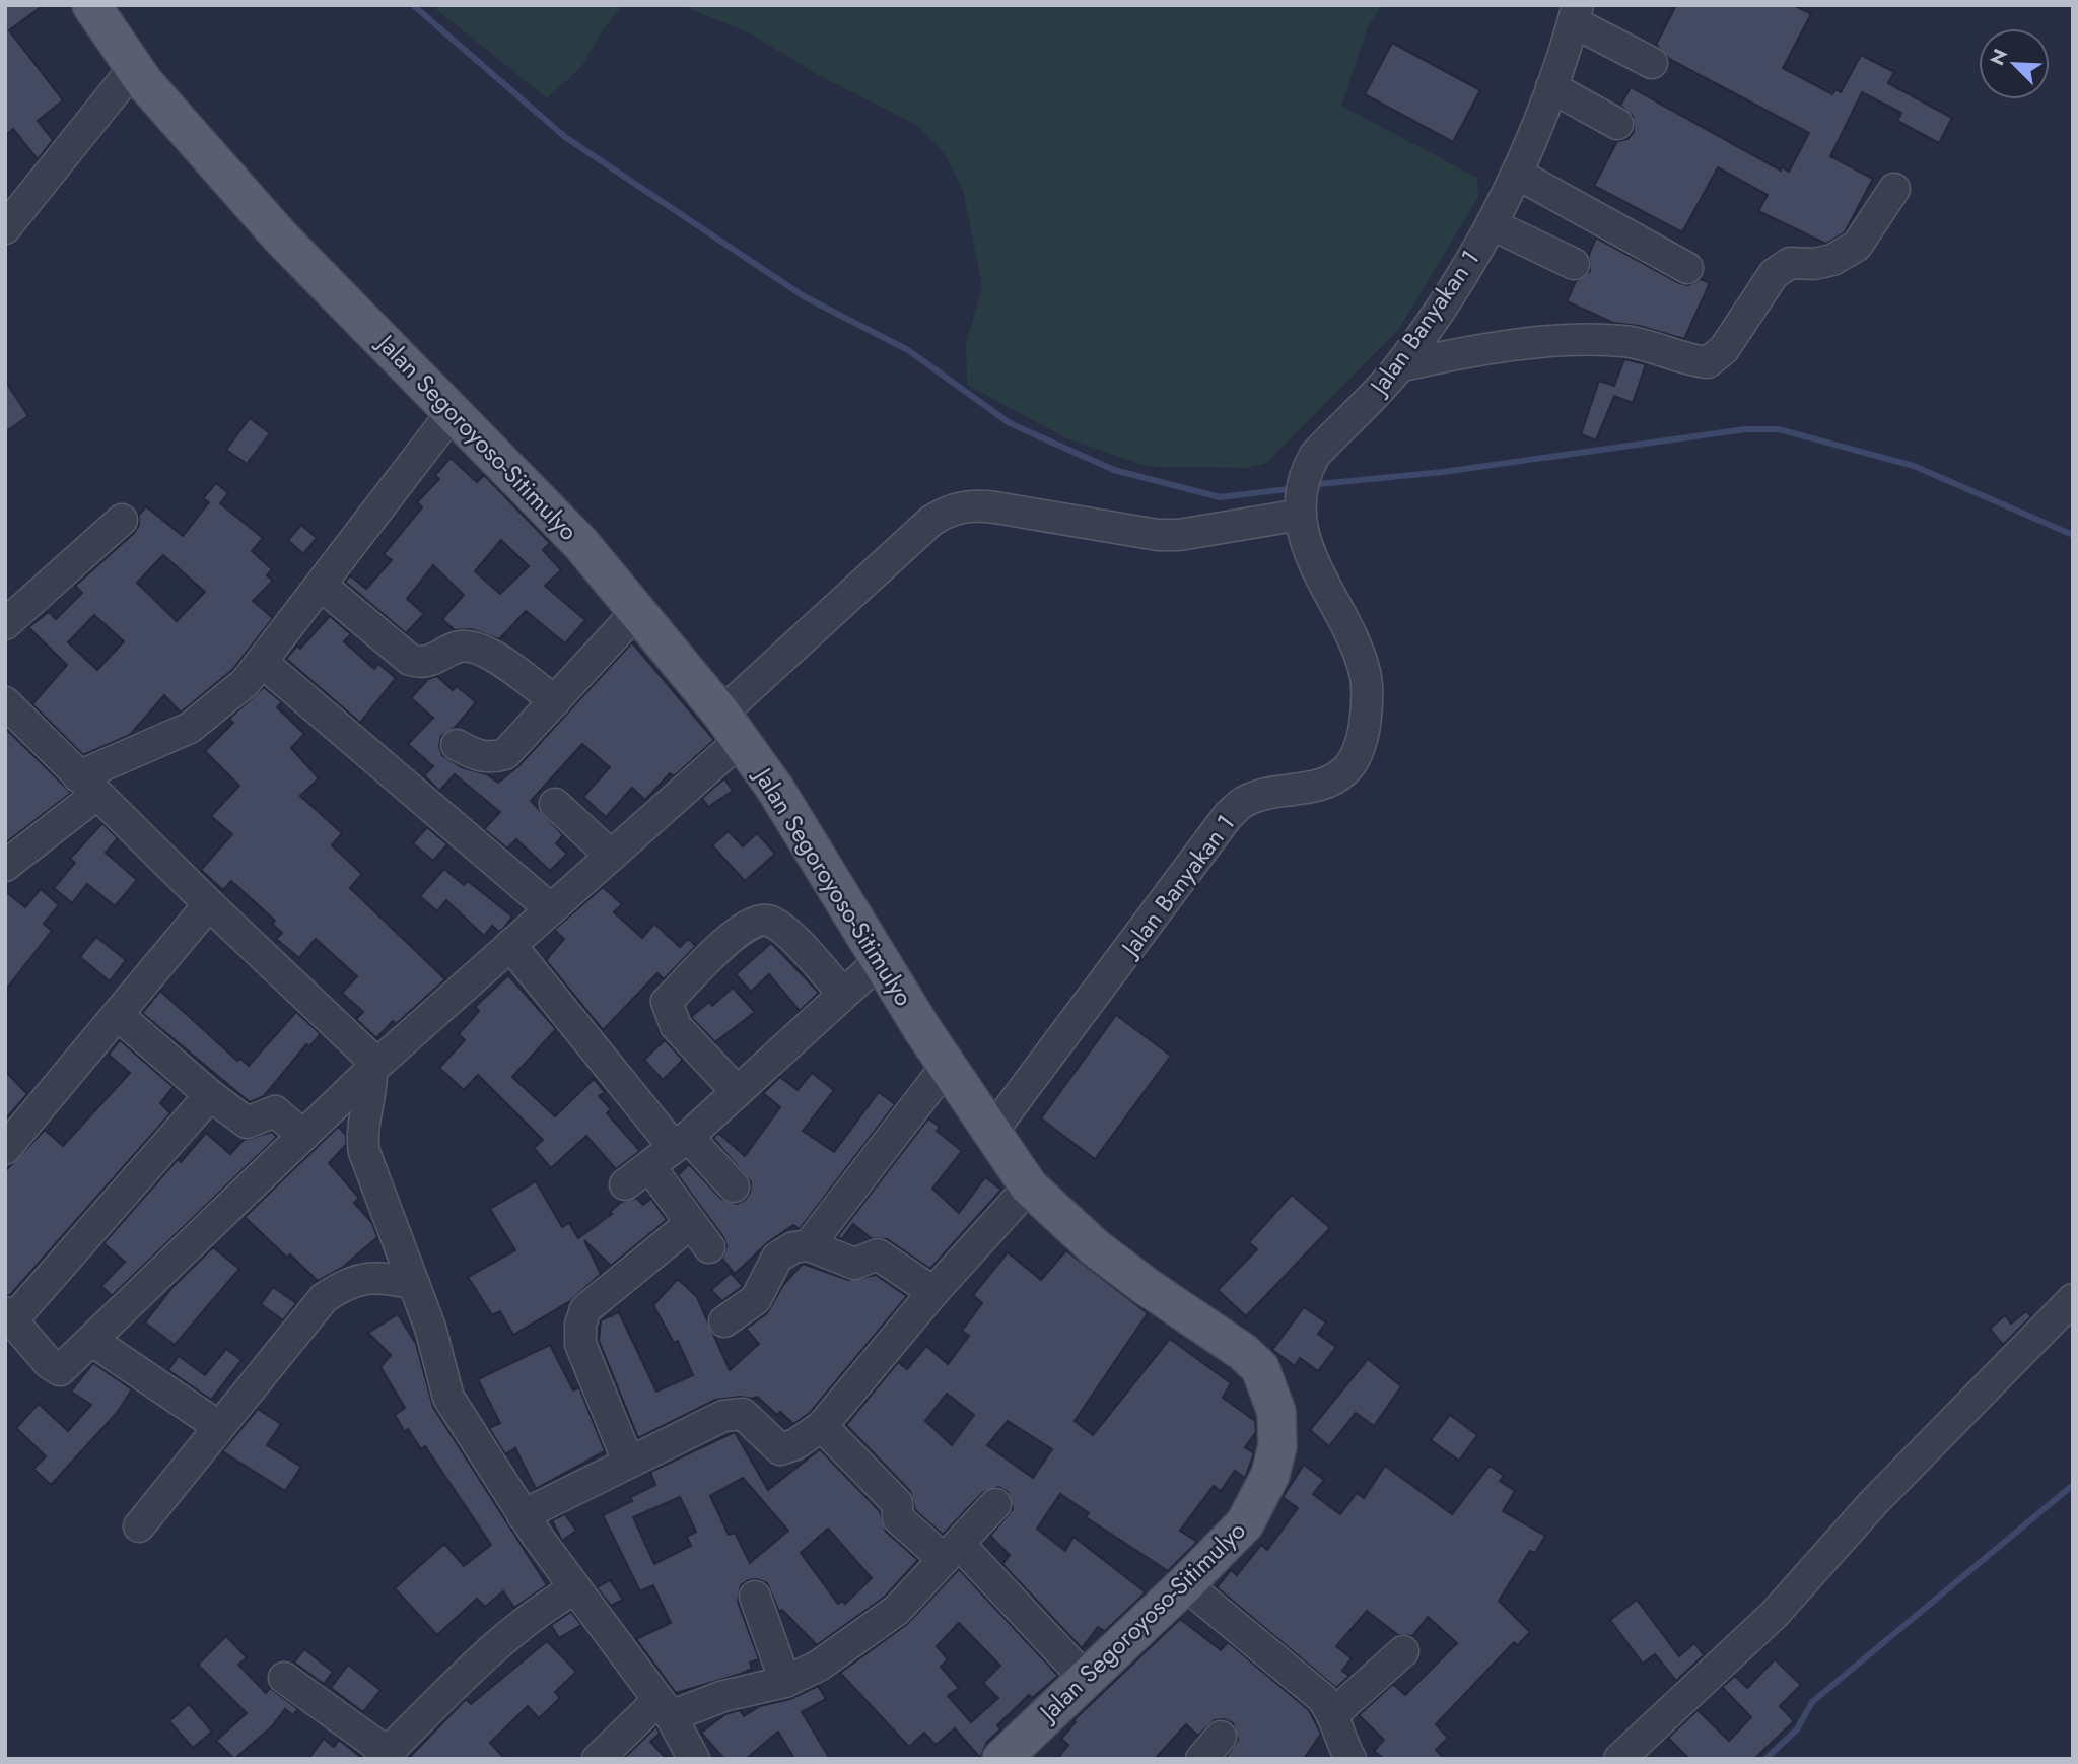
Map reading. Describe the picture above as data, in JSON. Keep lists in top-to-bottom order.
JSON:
{
  "streets": {
    "main road": ["Jalan Segoroyoso-Sitimulyo"],
    "street": ["Jalan Banyakan 1"]
  },
  "crossings": [
    ["Jalan Banyakan 1", "Jalan Segoroyoso-Sitimulyo"]
  ],
  "north": "top left"
}
